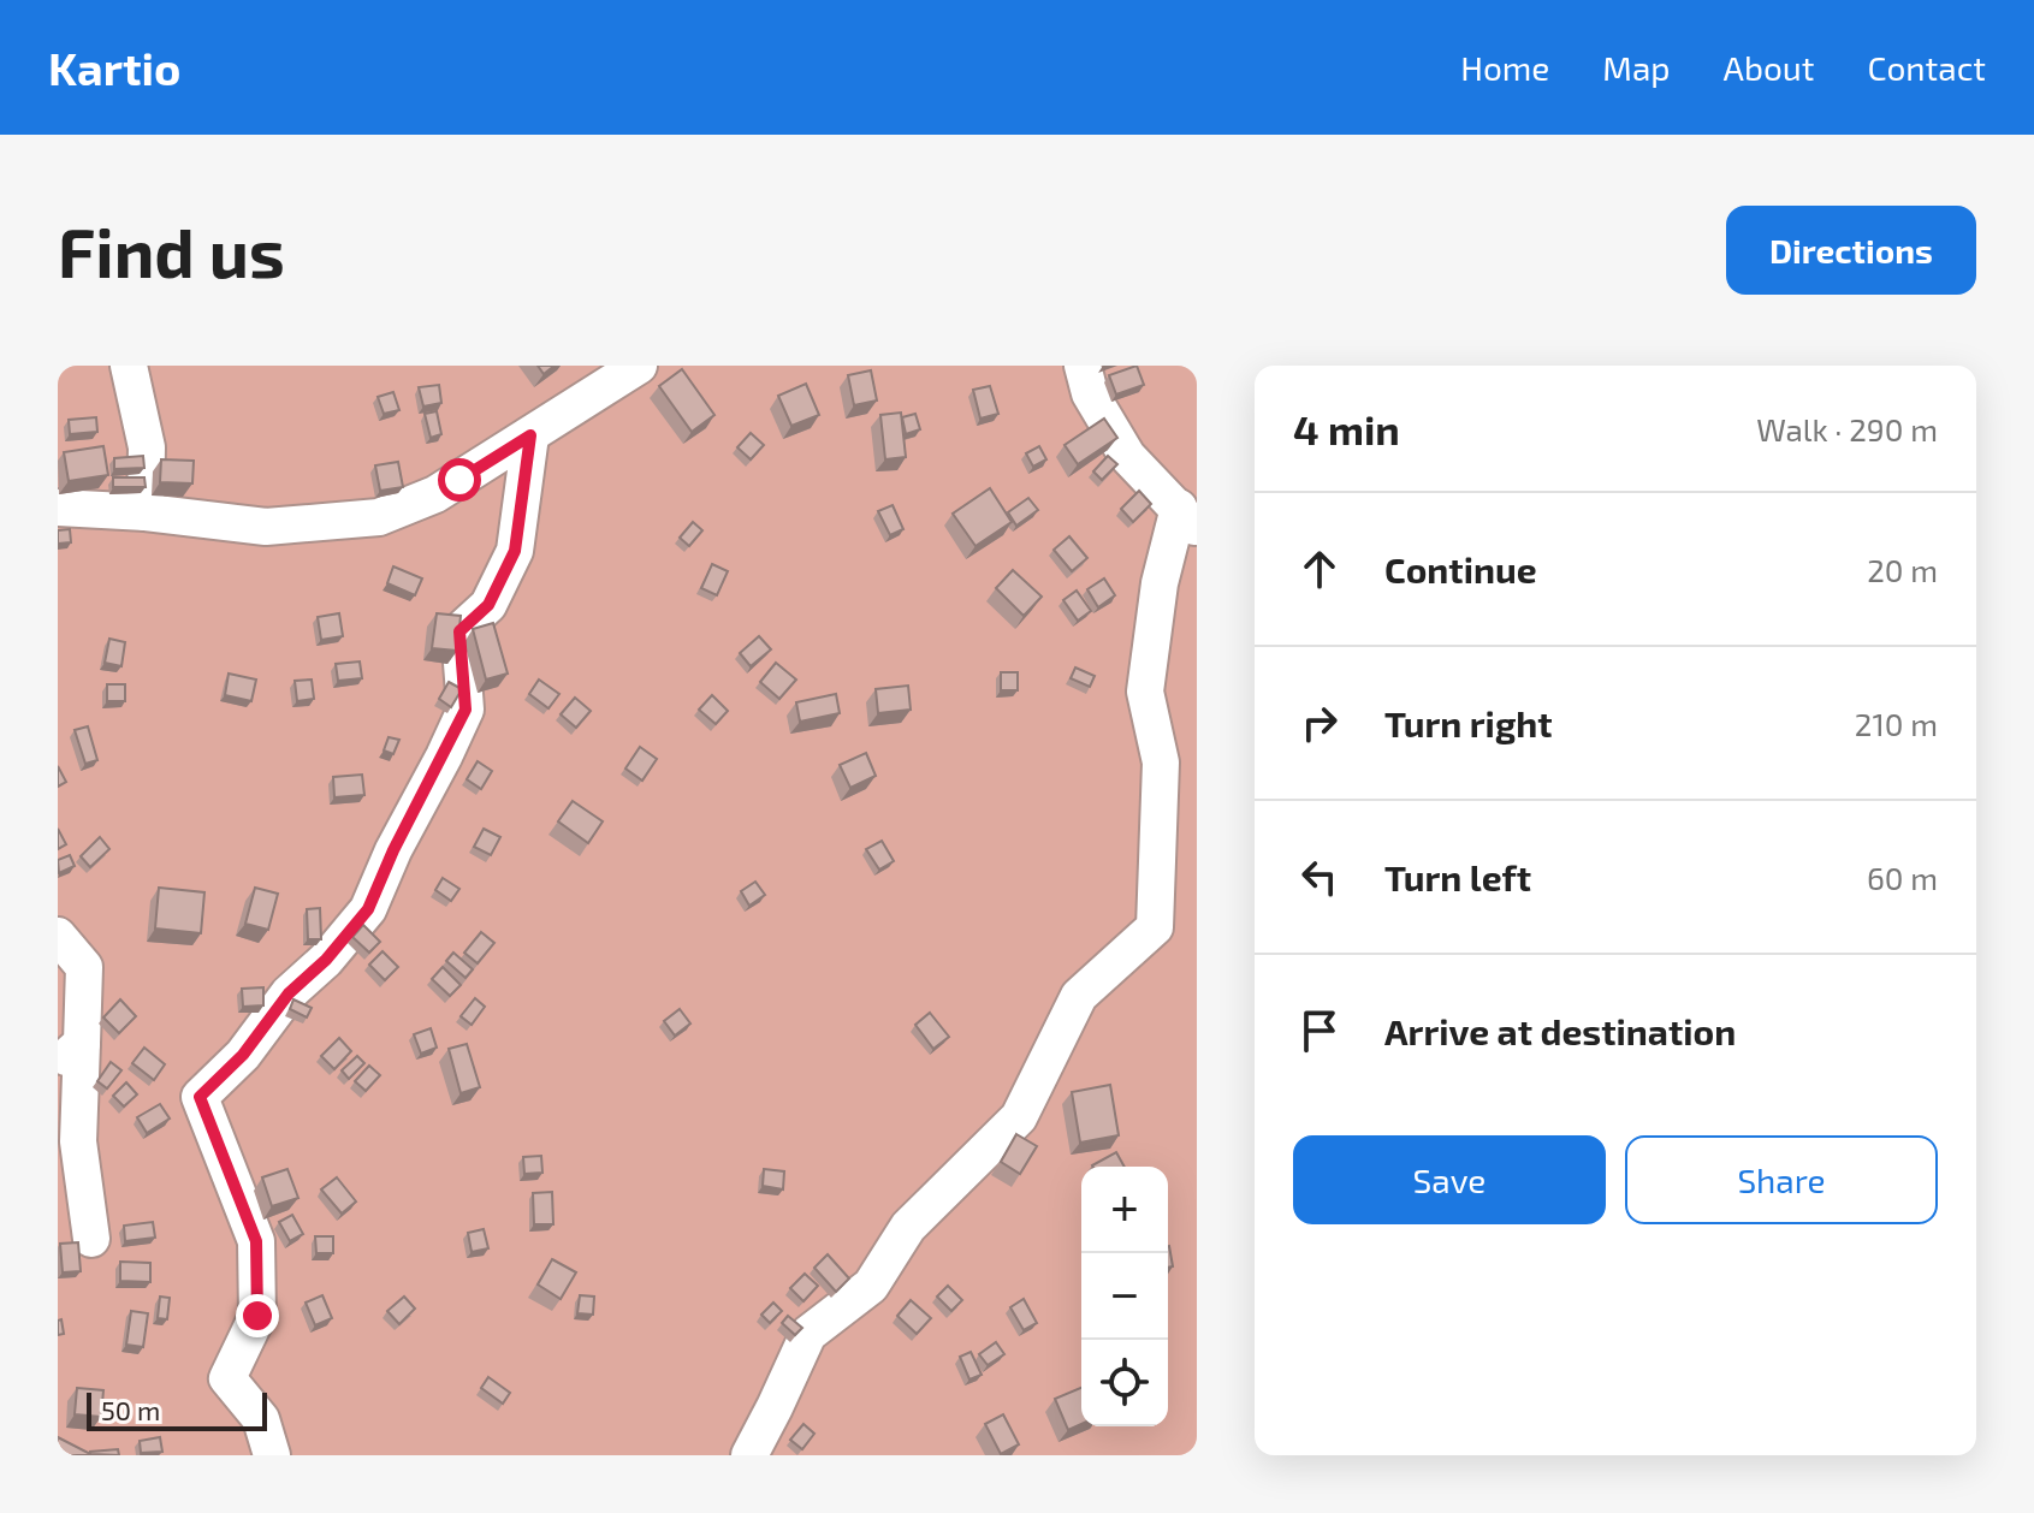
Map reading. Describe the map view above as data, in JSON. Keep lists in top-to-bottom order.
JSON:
{
  "scale_bar": "50 m",
  "page": {
    "header": "Kartio",
    "nav": [
      "Home",
      "Map",
      "About",
      "Contact"
    ],
    "buttons": [
      "Directions",
      ["Save", "Share"]
    ],
    "title": "Find us",
    "heading": ["4 min", "Walk · 290 m"],
    "list": [
      ["Continue", "20 m"],
      ["Turn right", "210 m"],
      ["Turn left", "60 m"],
      "Arrive at destination"
    ],
    "map_buttons": ["+", "−"],
    "scale": "50 m"
  }
}
